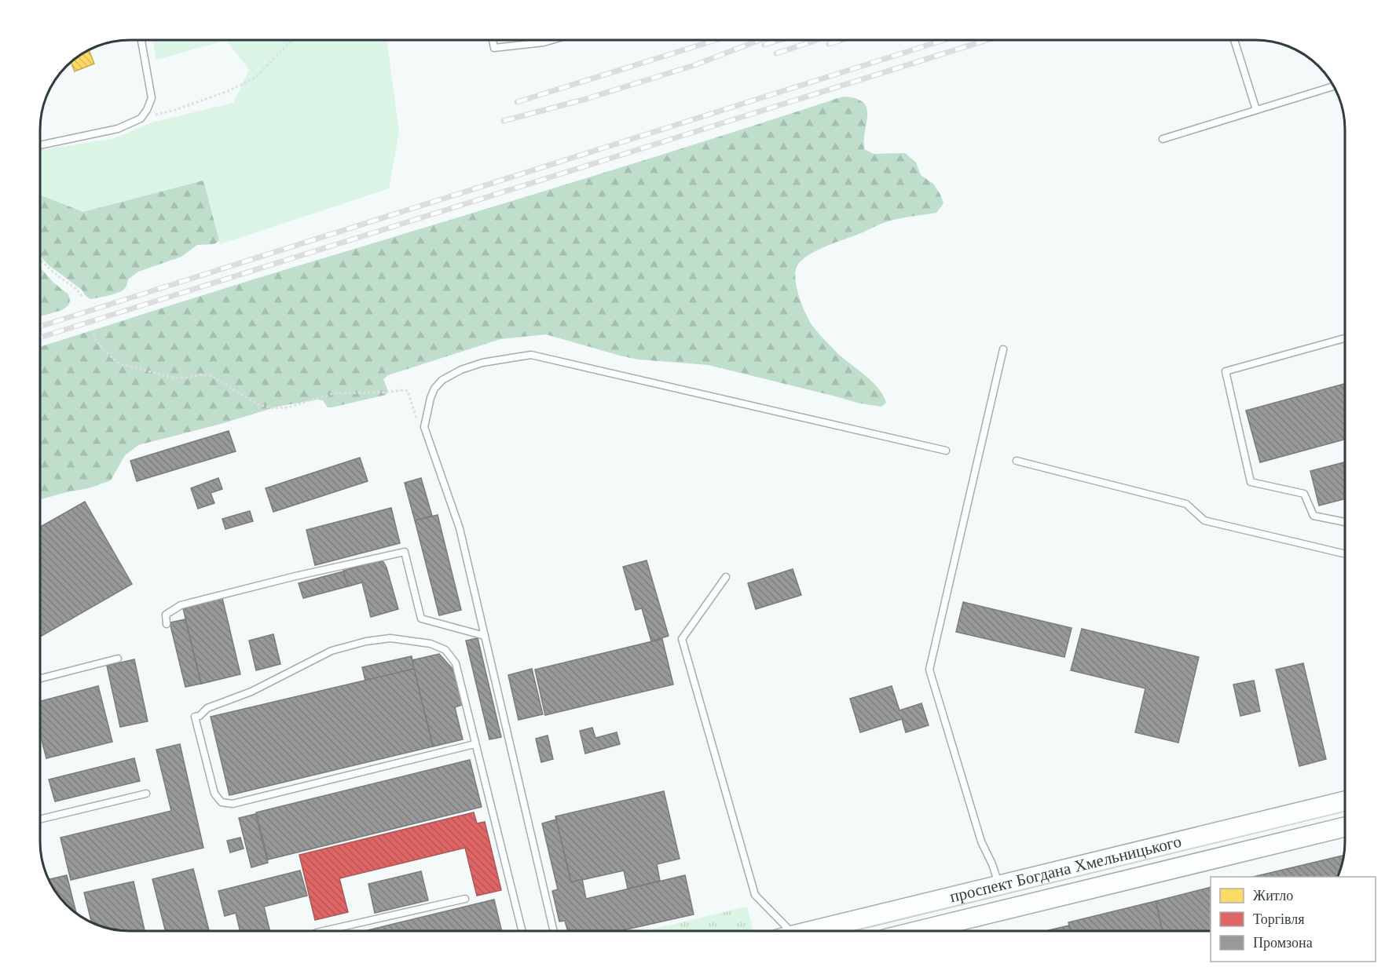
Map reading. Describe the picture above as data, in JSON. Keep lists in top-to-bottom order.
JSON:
{
  "streets": {
    "main road": ["проспект Богдана Хмельницького"]
  },
  "legend": ["Житло", "Торгівля", "Промзона"]
}
